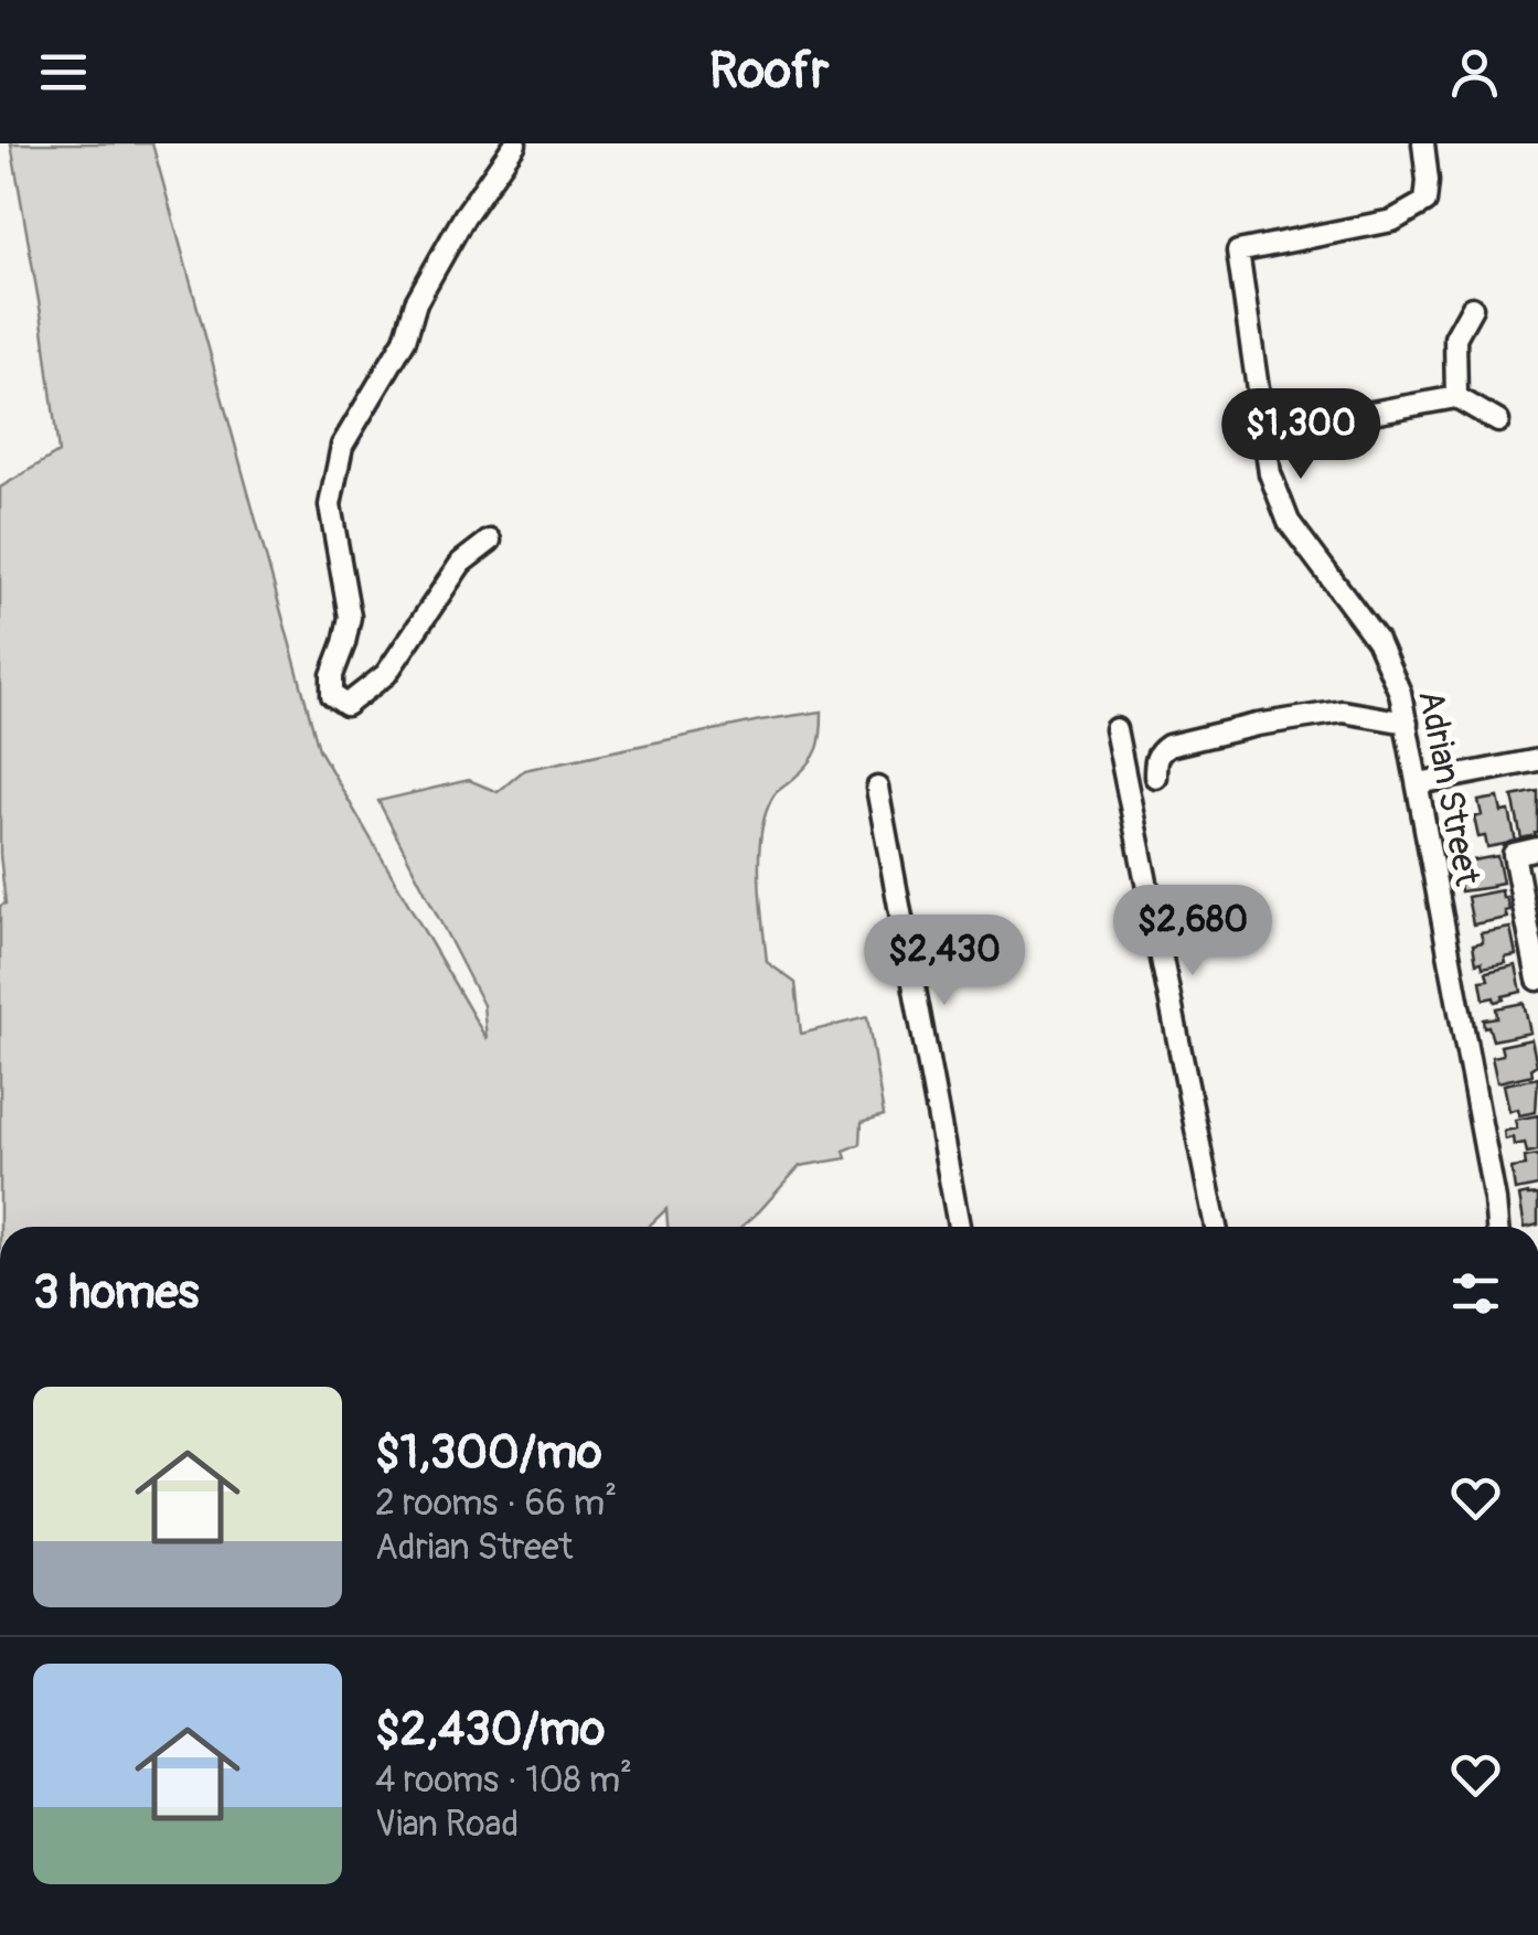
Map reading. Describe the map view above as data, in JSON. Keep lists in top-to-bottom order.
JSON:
{
  "streets": {
    "street": ["Adrian Street"]
  },
  "page": {
    "header": "Roofr",
    "price": ["$1,300", "$2,680", "$2,430"],
    "heading": "3 homes",
    "list": [
      {
        "name": "$1,300/mo",
        "note": "2 rooms · 66 m² · Adrian Street"
      },
      {
        "name": "$2,430/mo",
        "note": "4 rooms · 108 m² · Vian Road"
      }
    ]
  }
}
